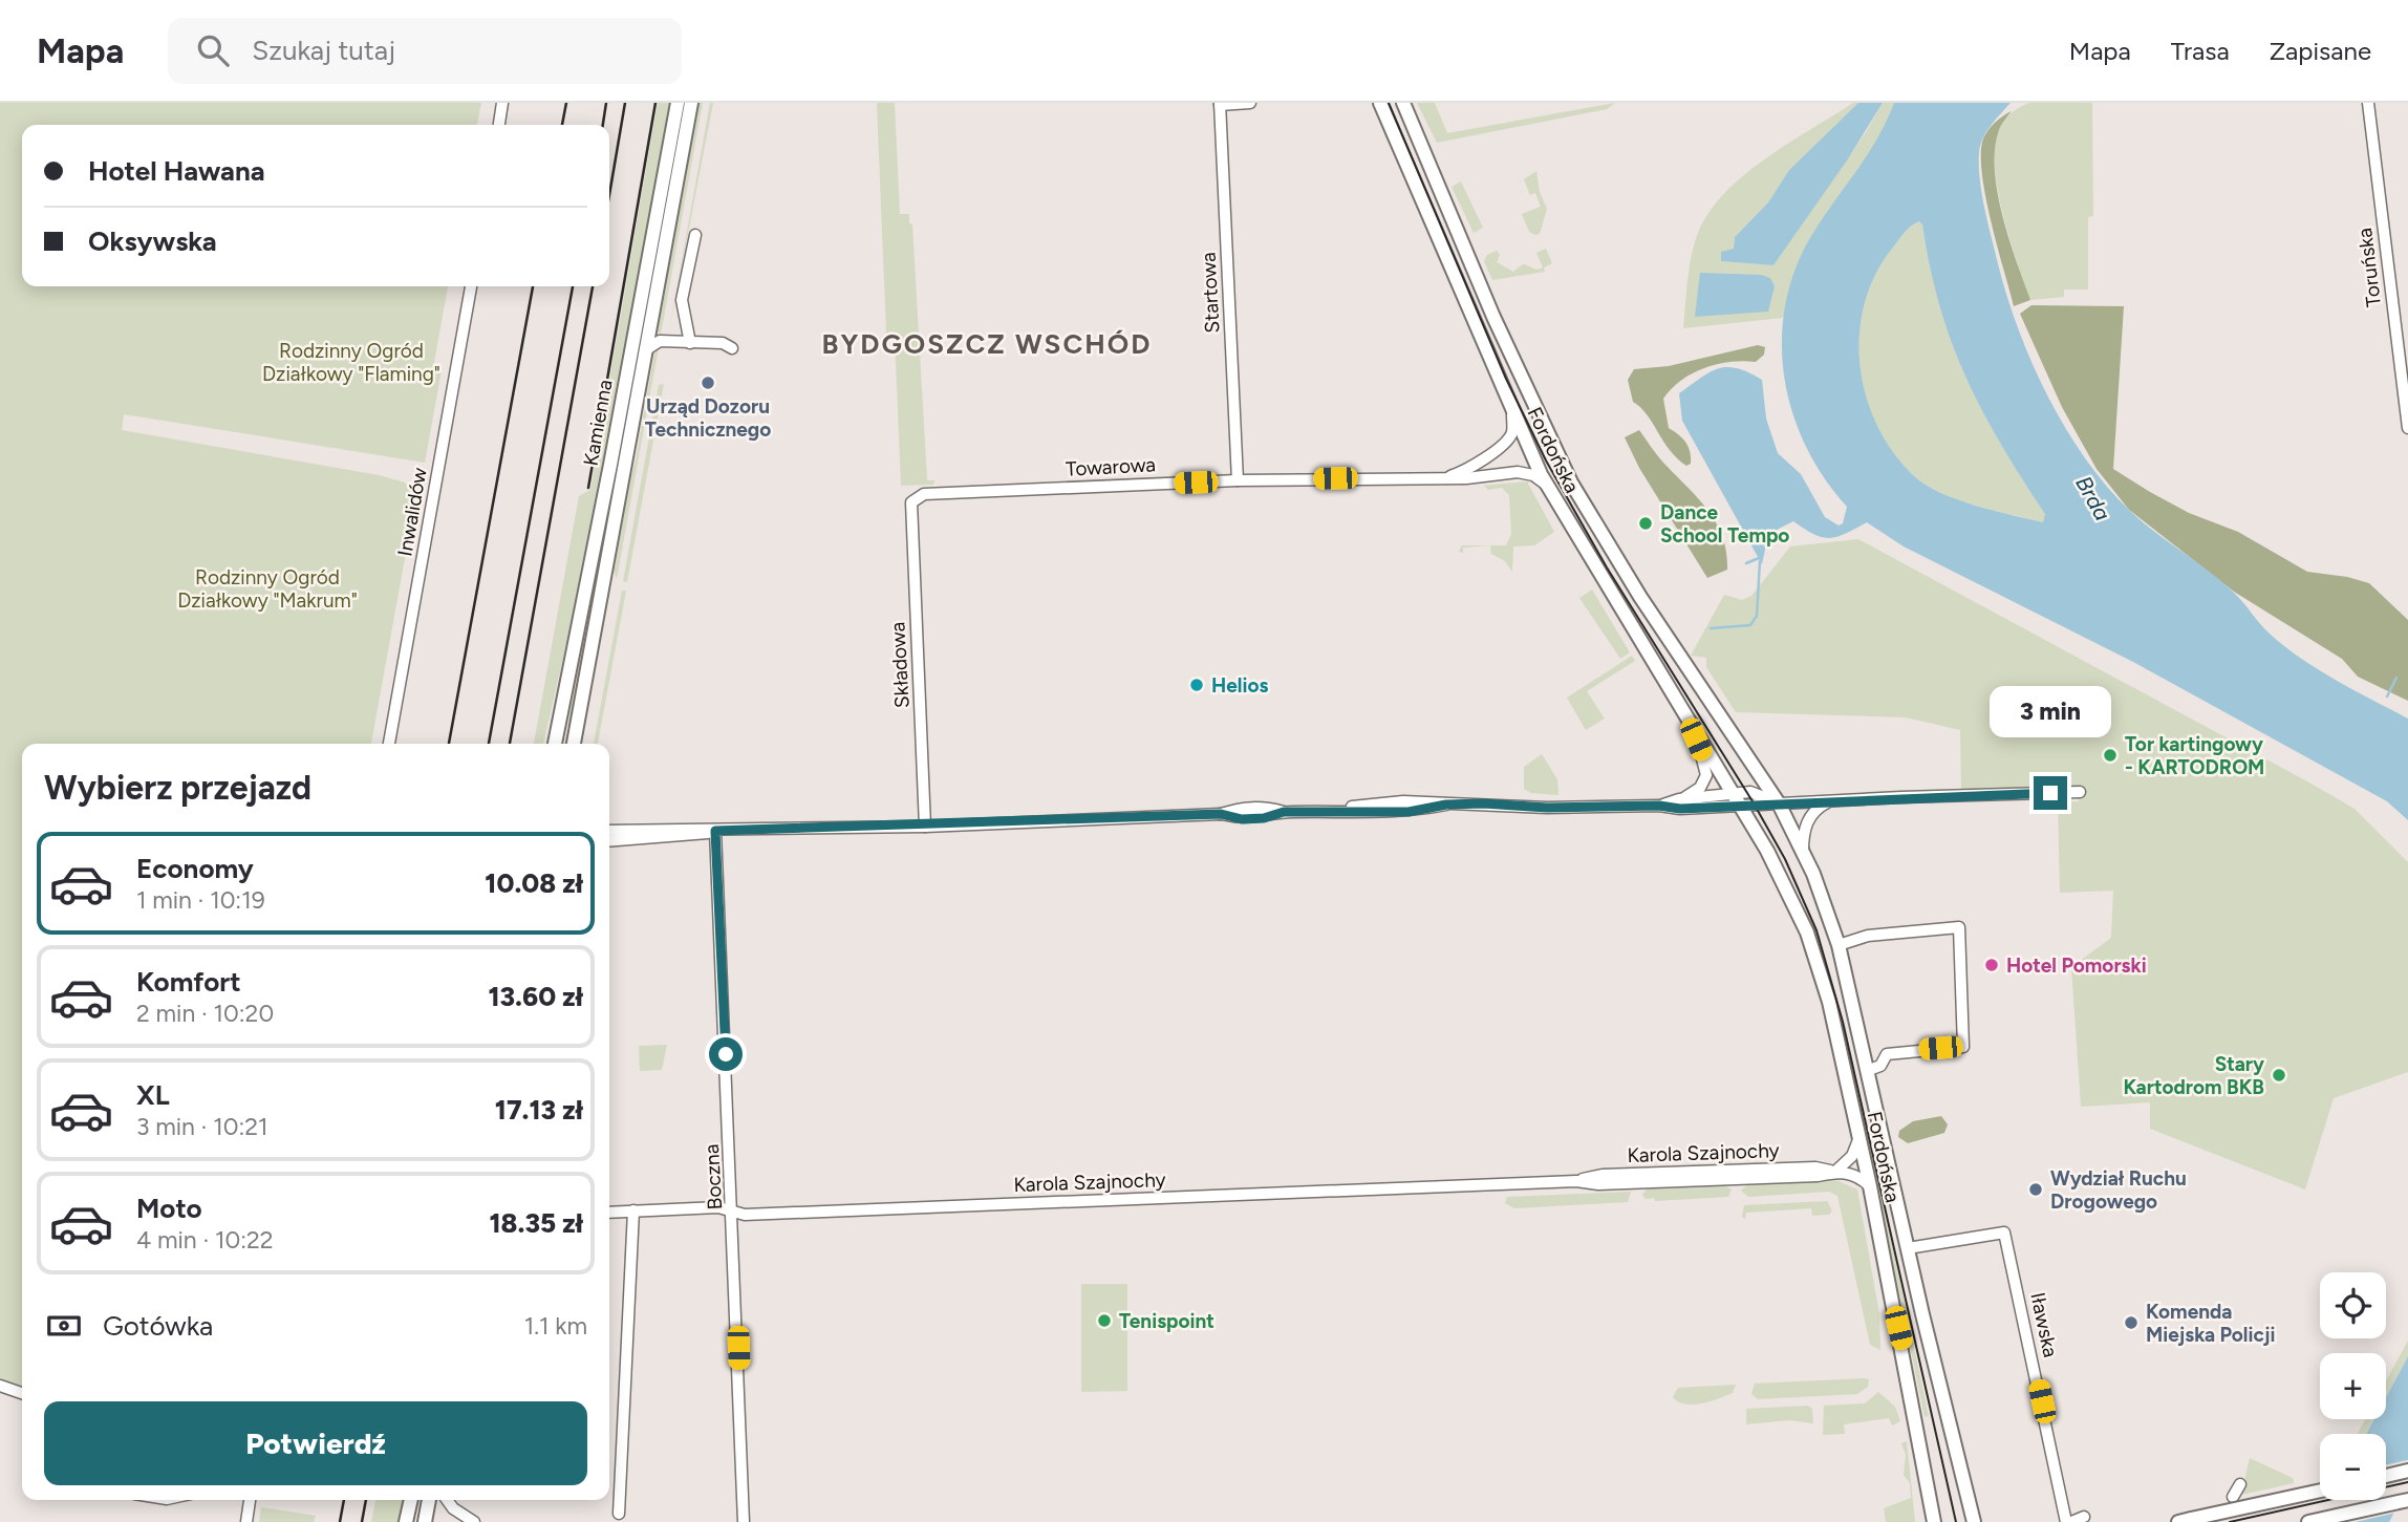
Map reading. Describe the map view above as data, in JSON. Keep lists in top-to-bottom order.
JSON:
{
  "streets": {
    "main road": ["Kamienna", "Fordońska"],
    "street": [
      "Toruńska",
      "Startowa",
      "Towarowa",
      "Inwalidów",
      "Składowa",
      "Karola Szajnochy",
      "Boczna",
      "Iławska"
    ]
  },
  "crossings": [
    ["Startowa", "Towarowa"],
    ["Fordońska", "Towarowa"],
    ["Fordońska", "Karola Szajnochy"],
    ["Fordońska", "Iławska"],
    ["Towarowa", "Składowa"],
    ["Karola Szajnochy", "Boczna"]
  ],
  "districts": ["BYDGOSZCZ WSCHÓD"],
  "water": ["Brda"],
  "parks": ["Rodzinny Ogród Działkowy \"Flaming\"", "Rodzinny Ogród Działkowy \"Makrum\""],
  "places": [
    "Urząd Dozoru Technicznego",
    "Dance School Tempo",
    "Helios",
    "Tor kartingowy - KARTODROM",
    "Hotel Pomorski",
    "Stary Kartodrom BKB",
    "Wydział Ruchu Drogowego",
    "Tenispoint",
    "Komenda Miejska Policji"
  ],
  "page": {
    "header": "Mapa",
    "search": "Szukaj tutaj",
    "nav": ["Mapa", "Trasa", "Zapisane"],
    "banner": ["Hotel Hawana", "Oksywska"],
    "bubble": "3 min",
    "heading": "Wybierz przejazd",
    "list": [
      {
        "name": "Economy",
        "note": "1 min · 10:19",
        "value": "10.08 zł"
      },
      {
        "name": "Komfort",
        "note": "2 min · 10:20",
        "value": "13.60 zł"
      },
      {
        "name": "XL",
        "note": "3 min · 10:21",
        "value": "17.13 zł"
      },
      {
        "name": "Moto",
        "note": "4 min · 10:22",
        "value": "18.35 zł"
      }
    ],
    "map_buttons": ["+", "−"],
    "pay": ["Gotówka", "1.1 km"],
    "buttons": "Potwierdź"
  }
}
